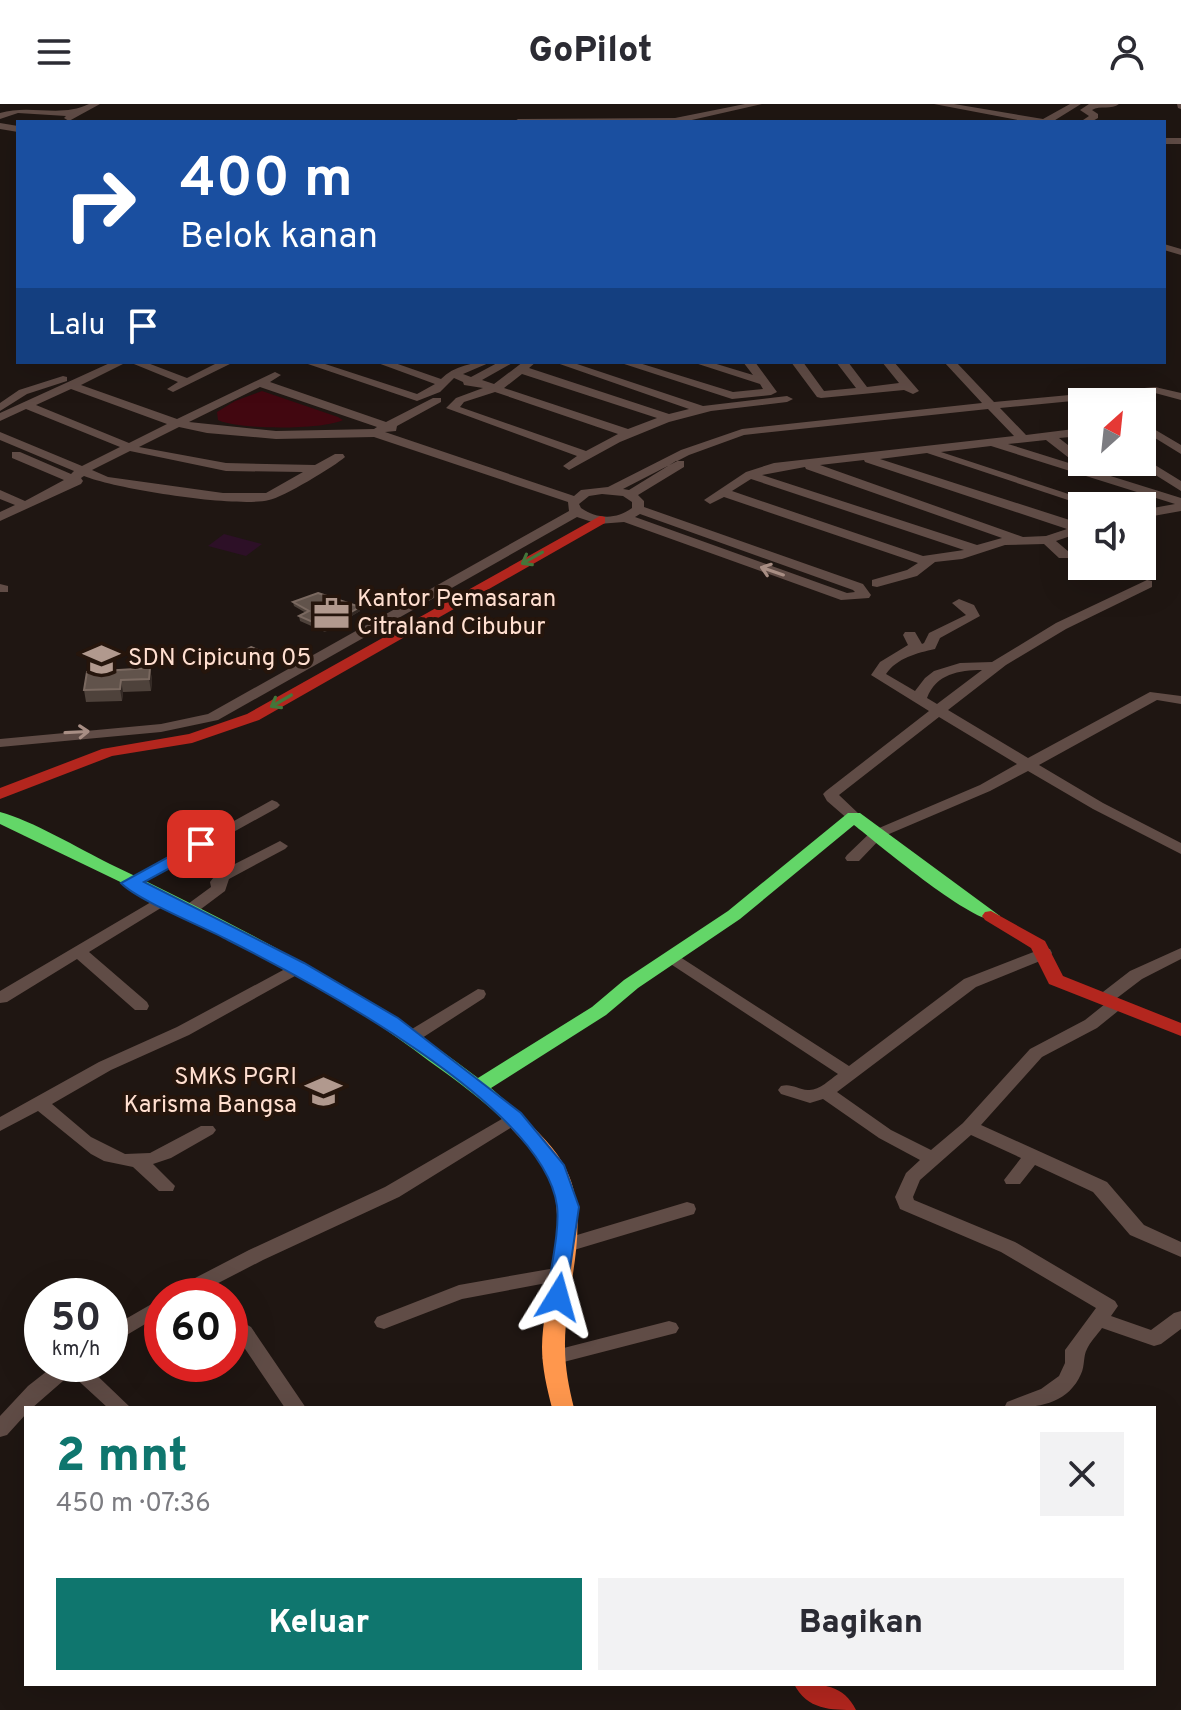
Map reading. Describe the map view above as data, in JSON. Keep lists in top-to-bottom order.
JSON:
{
  "places": {
    "office": ["Kantor Pemasaran Citraland Cibubur"],
    "school or university": ["SDN Cipicung 05", "SMKS PGRI Karisma Bangsa"]
  },
  "north": "top right",
  "page": {
    "header": "GoPilot",
    "turn": ["400 m", "Belok kanan"],
    "then": "Lalu",
    "speed": "50 km/h",
    "limit": "60",
    "heading": ["2 mnt", "450 m · 07:36"],
    "buttons": ["Keluar", "Bagikan"]
  }
}
